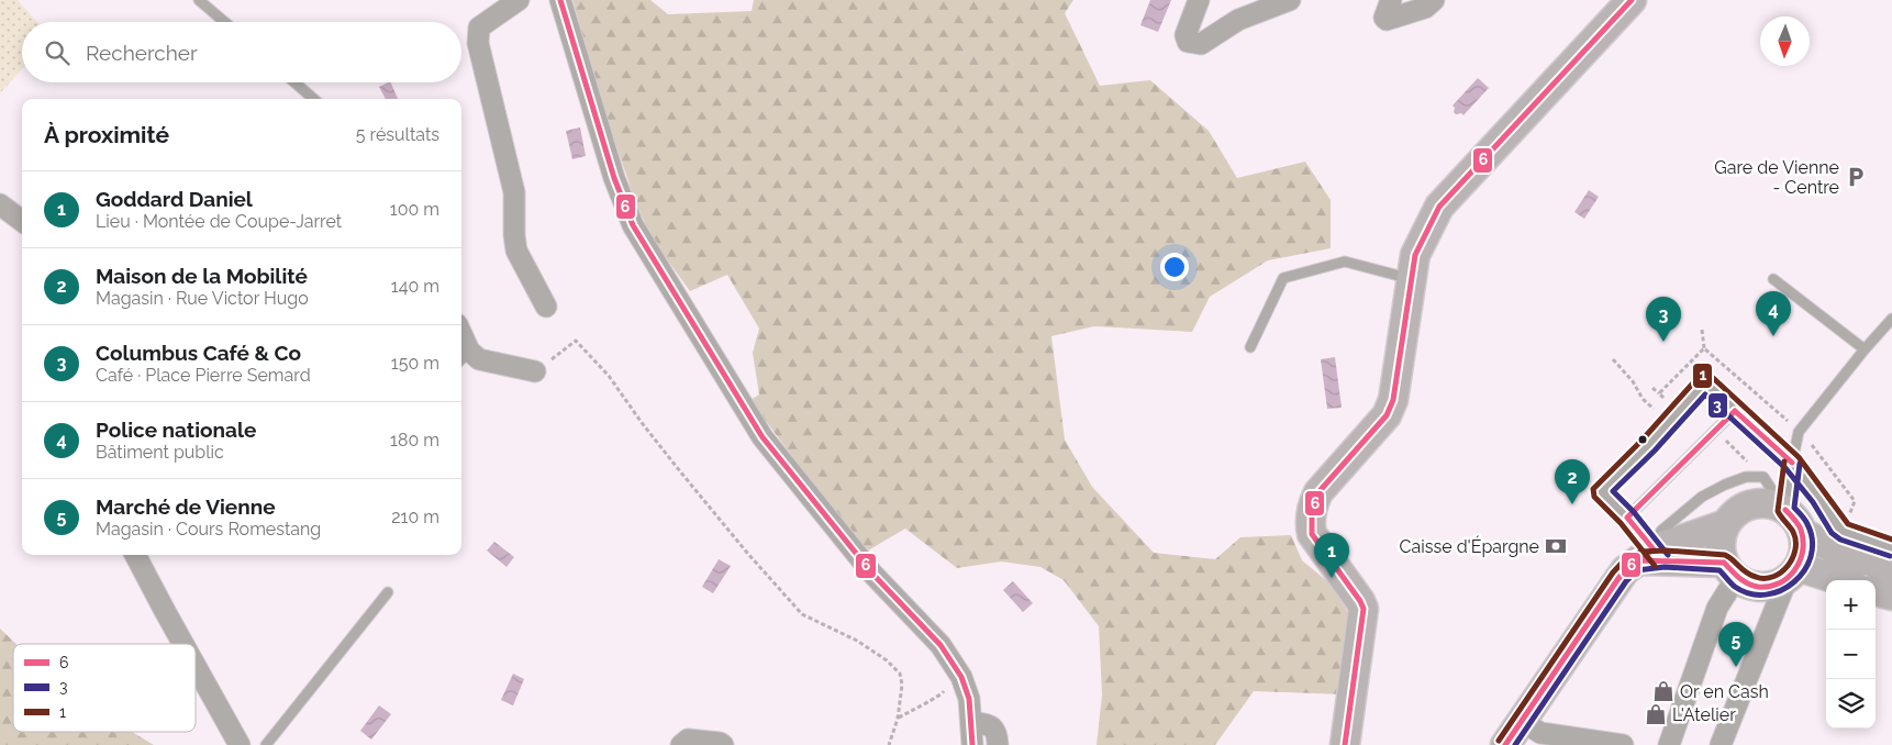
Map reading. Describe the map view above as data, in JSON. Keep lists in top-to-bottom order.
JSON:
{
  "places": {
    "parking": ["Gare de Vienne - Centre"],
    "bank": ["Caisse d'Épargne"],
    "shop": ["Or en Cash", "L'Atelier"]
  },
  "lines": ["transit line 6", "transit line 1", "transit line 3"],
  "legend": ["6", "3", "1"],
  "north": "bottom",
  "page": {
    "search": "Rechercher",
    "heading": ["À proximité", "5 résultats"],
    "list": [
      {
        "mark": "1",
        "name": "Goddard Daniel",
        "note": "Lieu · Montée de Coupe-Jarret",
        "value": "100 m"
      },
      {
        "mark": "2",
        "name": "Maison de la Mobilité",
        "note": "Magasin · Rue Victor Hugo",
        "value": "140 m"
      },
      {
        "mark": "3",
        "name": "Columbus Café & Co",
        "note": "Café · Place Pierre Semard",
        "value": "150 m"
      },
      {
        "mark": "4",
        "name": "Police nationale",
        "note": "Bâtiment public",
        "value": "180 m"
      },
      {
        "mark": "5",
        "name": "Marché de Vienne",
        "note": "Magasin · Cours Romestang",
        "value": "210 m"
      }
    ],
    "pins": [
      "4",
      "3",
      "2",
      "1",
      "5"
    ],
    "map_buttons": ["+", "−"]
  }
}
